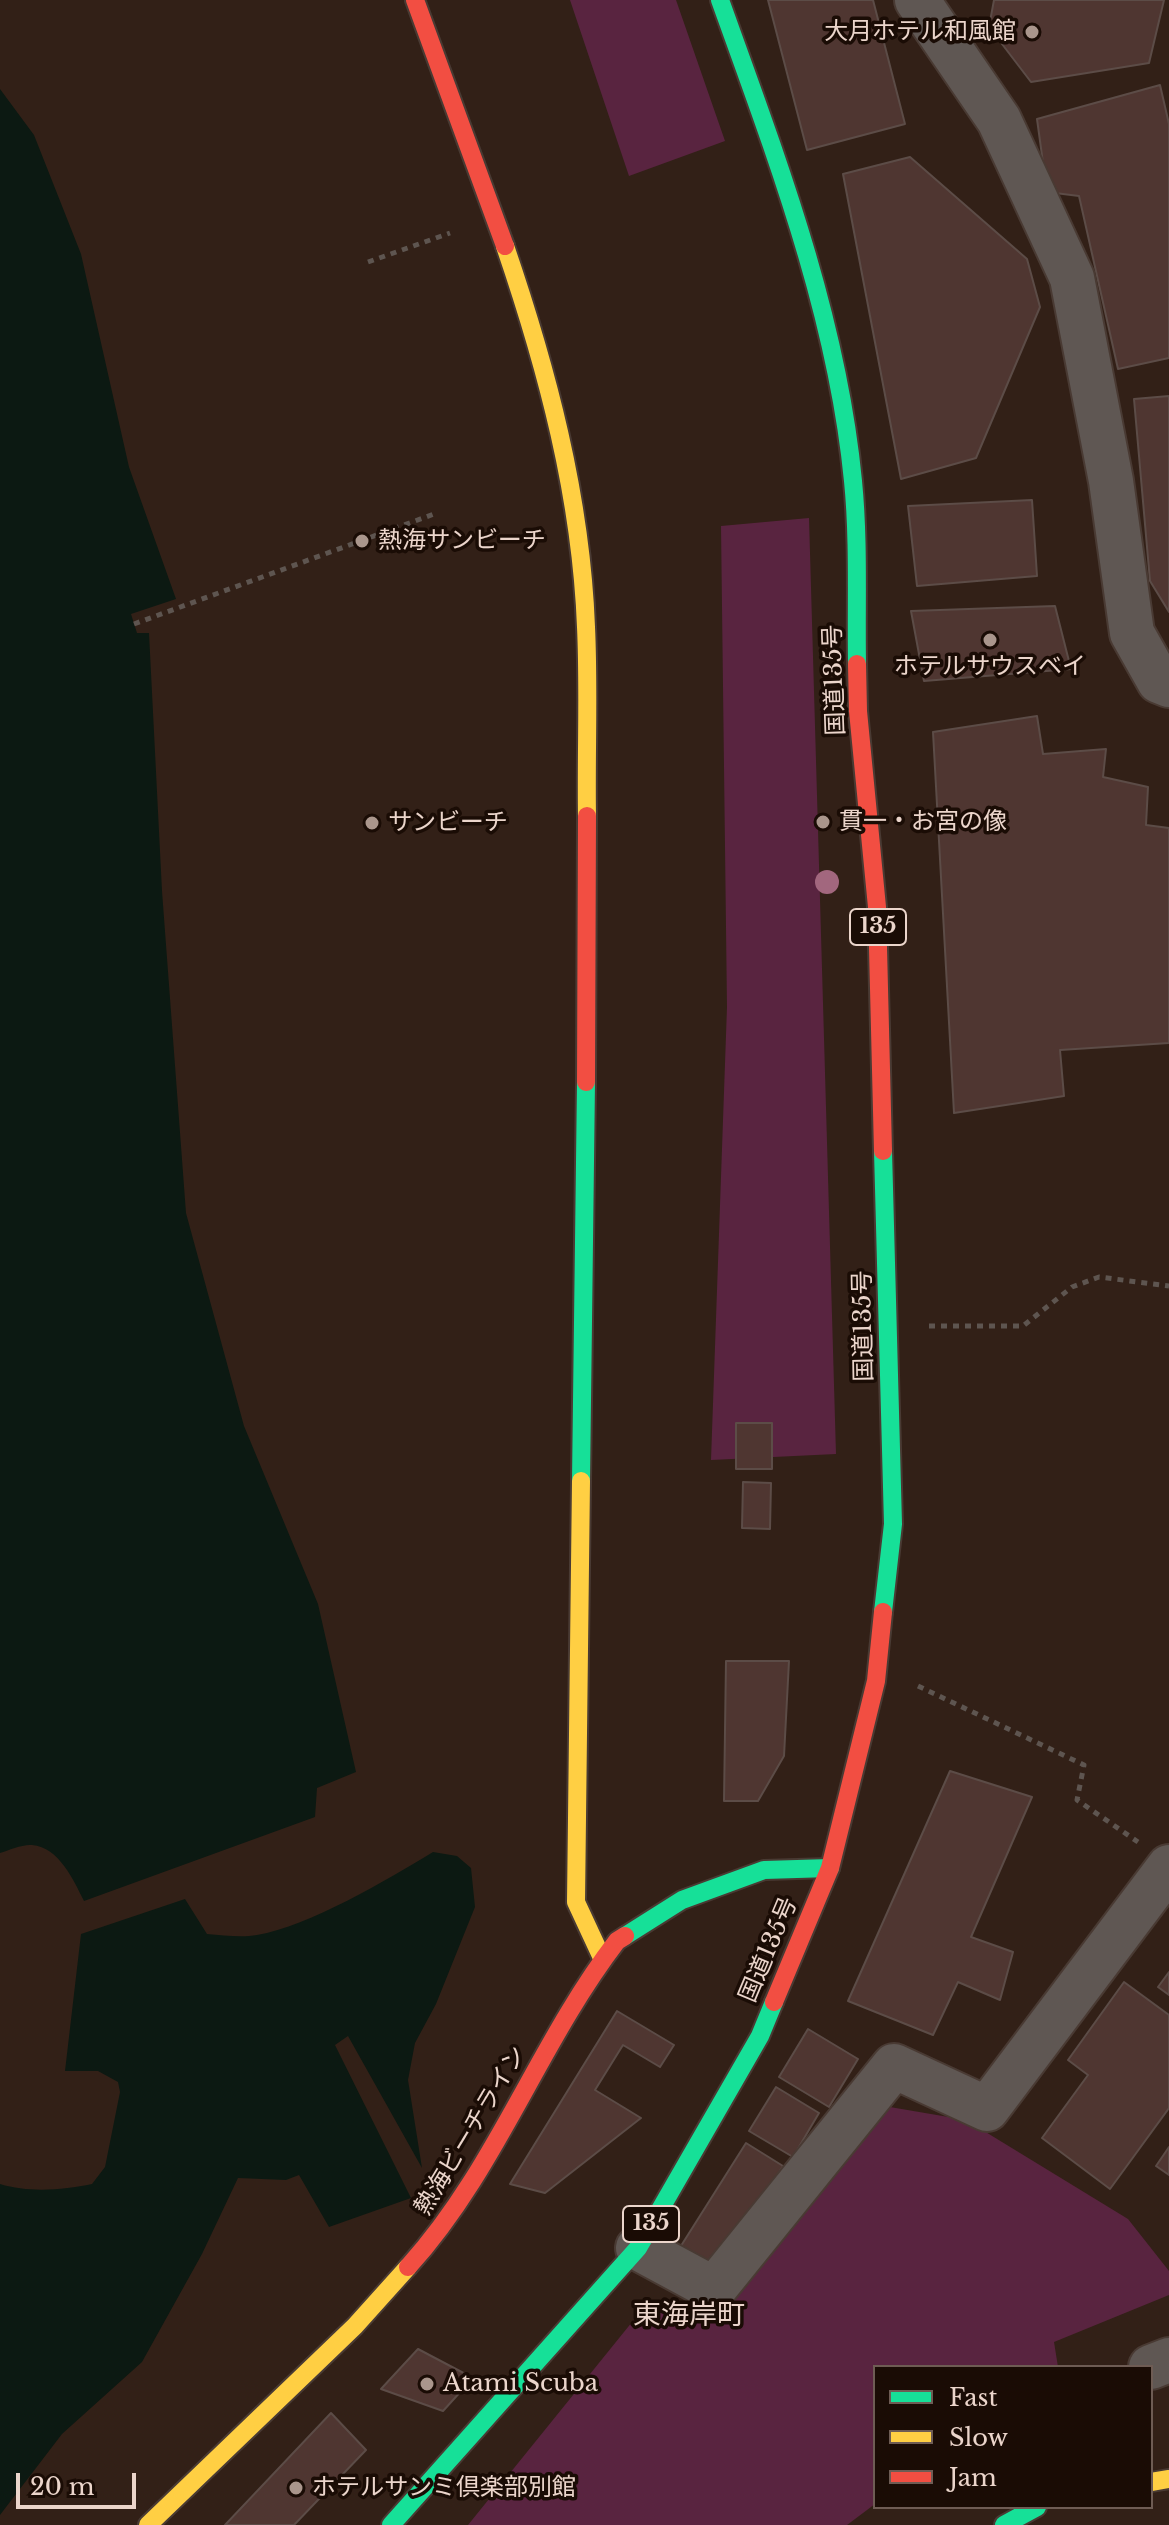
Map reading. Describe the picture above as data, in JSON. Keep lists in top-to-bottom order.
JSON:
{
  "streets": {
    "main road": ["国道135号", "135", "熱海ビーチライン"]
  },
  "crossings": [
    ["国道135号", "熱海ビーチライン"]
  ],
  "districts": ["東海岸町"],
  "places": [
    "大月ホテル和風館",
    "熱海サンビーチ",
    "ホテルサウスベイ",
    "貫一・お宮の像",
    "サンビーチ",
    "Atami Scuba",
    "ホテルサンミ倶楽部別館"
  ],
  "legend": ["Fast", "Slow", "Jam"],
  "scale_bar": "20 m"
}
